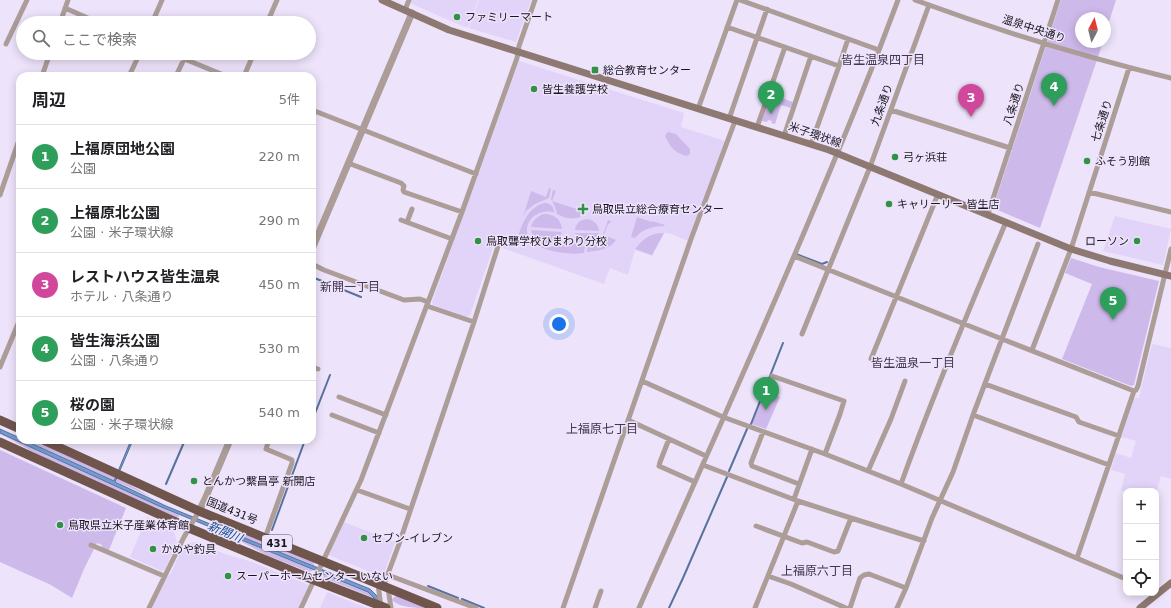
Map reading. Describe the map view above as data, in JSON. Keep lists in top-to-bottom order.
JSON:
{
  "streets": {
    "highway": ["国道431号", "431"],
    "main road": ["米子環状線"],
    "street": [
      "温泉中央通り",
      "八条通り",
      "九条通り",
      "七条通り"
    ]
  },
  "crossings": [
    ["温泉中央通り", "八条通り"],
    ["温泉中央通り", "九条通り"],
    ["温泉中央通り", "七条通り"],
    ["八条通り", "米子環状線"],
    ["九条通り", "米子環状線"],
    ["七条通り", "米子環状線"]
  ],
  "districts": [
    "皆生温泉四丁目",
    "新開一丁目",
    "皆生温泉一丁目",
    "上福原七丁目",
    "上福原六丁目"
  ],
  "water": ["新開川"],
  "places": {
    "other": [
      "ファミリーマート",
      "皆生養護学校",
      "弓ヶ浜荘",
      "ふそう別館",
      "キャリーリー 皆生店",
      "鳥取聾学校ひまわり分校",
      "ローソン",
      "とんかつ繫昌亭 新開店",
      "鳥取県立米子産業体育館",
      "セブン-イレブン",
      "かめや釣具",
      "スーパーホームセンター いない"
    ],
    "transit": ["総合教育センター"],
    "health": ["鳥取県立総合療育センター"]
  },
  "north": "top",
  "page": {
    "search": "ここで検索",
    "heading": ["周辺", "5件"],
    "pins": [
      "4",
      "2",
      "3",
      "5",
      "1"
    ],
    "list": [
      {
        "mark": "1",
        "name": "上福原団地公園",
        "note": "公園",
        "value": "220 m"
      },
      {
        "mark": "2",
        "name": "上福原北公園",
        "note": "公園 · 米子環状線",
        "value": "290 m"
      },
      {
        "mark": "3",
        "name": "レストハウス皆生温泉",
        "note": "ホテル · 八条通り",
        "value": "450 m"
      },
      {
        "mark": "4",
        "name": "皆生海浜公園",
        "note": "公園 · 八条通り",
        "value": "530 m"
      },
      {
        "mark": "5",
        "name": "桜の園",
        "note": "公園 · 米子環状線",
        "value": "540 m"
      }
    ],
    "map_buttons": ["+", "−"]
  }
}
